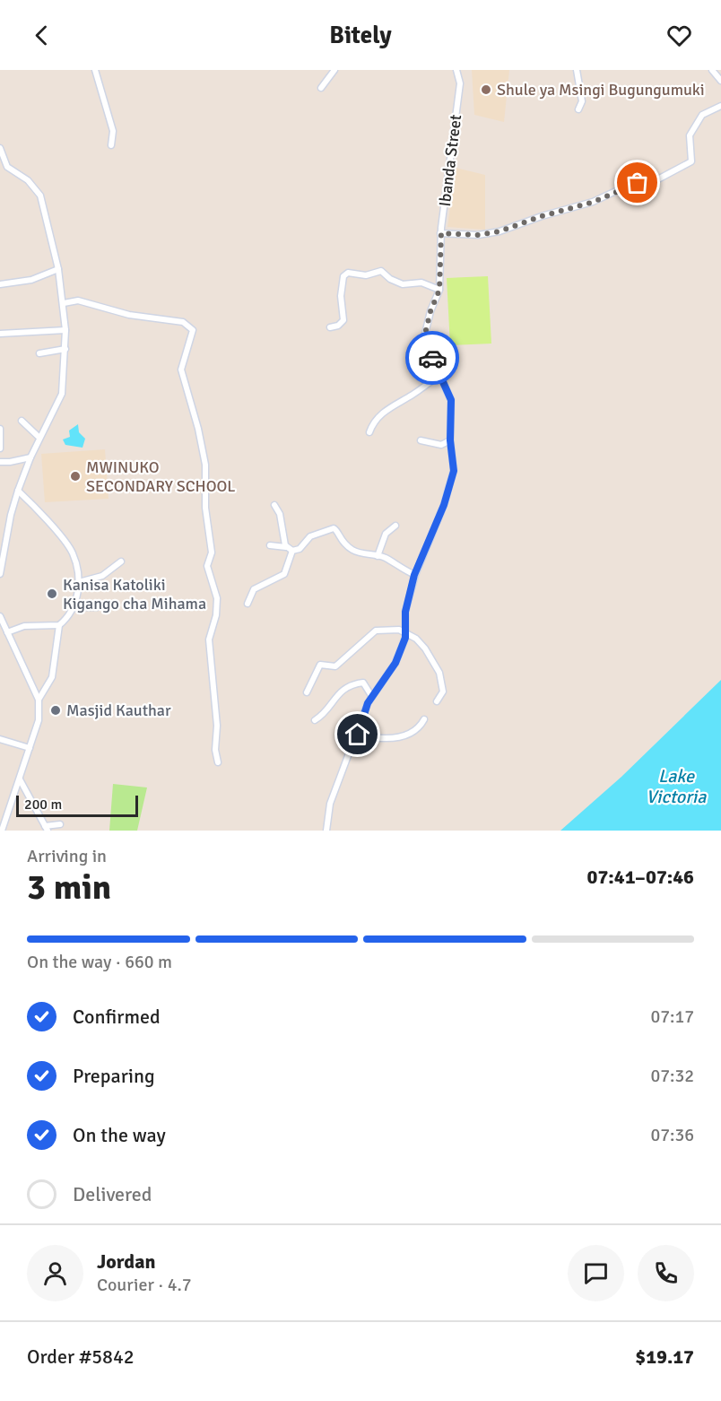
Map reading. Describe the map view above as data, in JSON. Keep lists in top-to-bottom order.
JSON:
{
  "streets": {
    "street": ["Ibanda Street"]
  },
  "water": ["Lake Victoria"],
  "places": [
    "Shule ya Msingi Bugungumuki",
    "MWINUKO SECONDARY SCHOOL",
    "Kanisa Katoliki Kigango cha Mihama",
    "Masjid Kauthar"
  ],
  "scale_bar": "200 m",
  "page": {
    "header": "Bitely",
    "scale": "200 m",
    "heading": ["3 min", "Arriving in", "07:41–07:46"],
    "panel": [
      "Jordan",
      "Courier · 4.7",
      "Order #5842",
      "$19.17"
    ],
    "bar": "On the way · 660 m",
    "list": [
      ["Confirmed", "07:17"],
      ["Preparing", "07:32"],
      ["On the way", "07:36"],
      "Delivered"
    ]
  }
}
